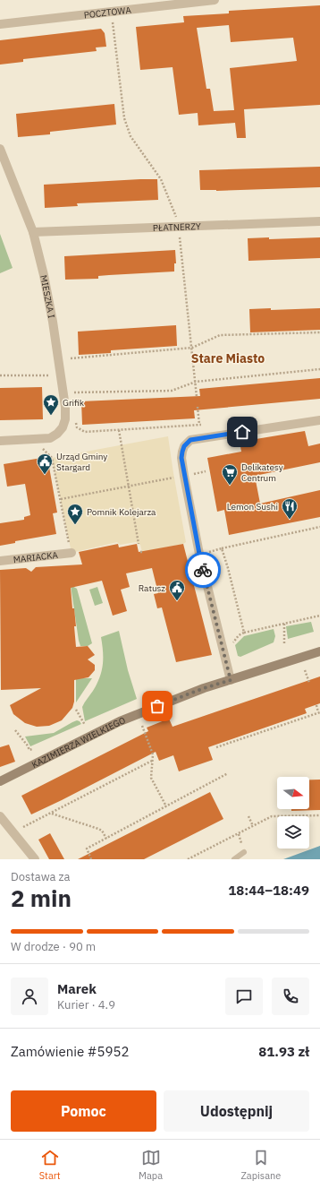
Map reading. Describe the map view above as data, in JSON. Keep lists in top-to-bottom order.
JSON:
{
  "streets": {
    "street": [
      "POCZTOWA",
      "PŁATNERZY",
      "MIESZKA I",
      "MARIACKA",
      "KAZIMIERZA WIELKIEGO"
    ]
  },
  "crossings": [
    ["PŁATNERZY", "MIESZKA I"]
  ],
  "districts": ["Stare Miasto"],
  "places": {
    "place": ["Grifik", "Pomnik Kolejarza"],
    "public building": ["Urząd Gminy Stargard", "Ratusz"],
    "supermarket": ["Delikatesy Centrum"],
    "restaurant": ["Lemon Sushi"]
  },
  "north": "right",
  "page": {
    "heading": ["2 min", "Dostawa za", "18:44–18:49"],
    "panel": [
      "Marek",
      "Kurier · 4.9",
      "Zamówienie #5952",
      "81.93 zł"
    ],
    "bar": "W drodze · 90 m",
    "buttons": ["Pomoc", "Udostępnij"],
    "tabs": ["Start", "Mapa", "Zapisane"]
  }
}
